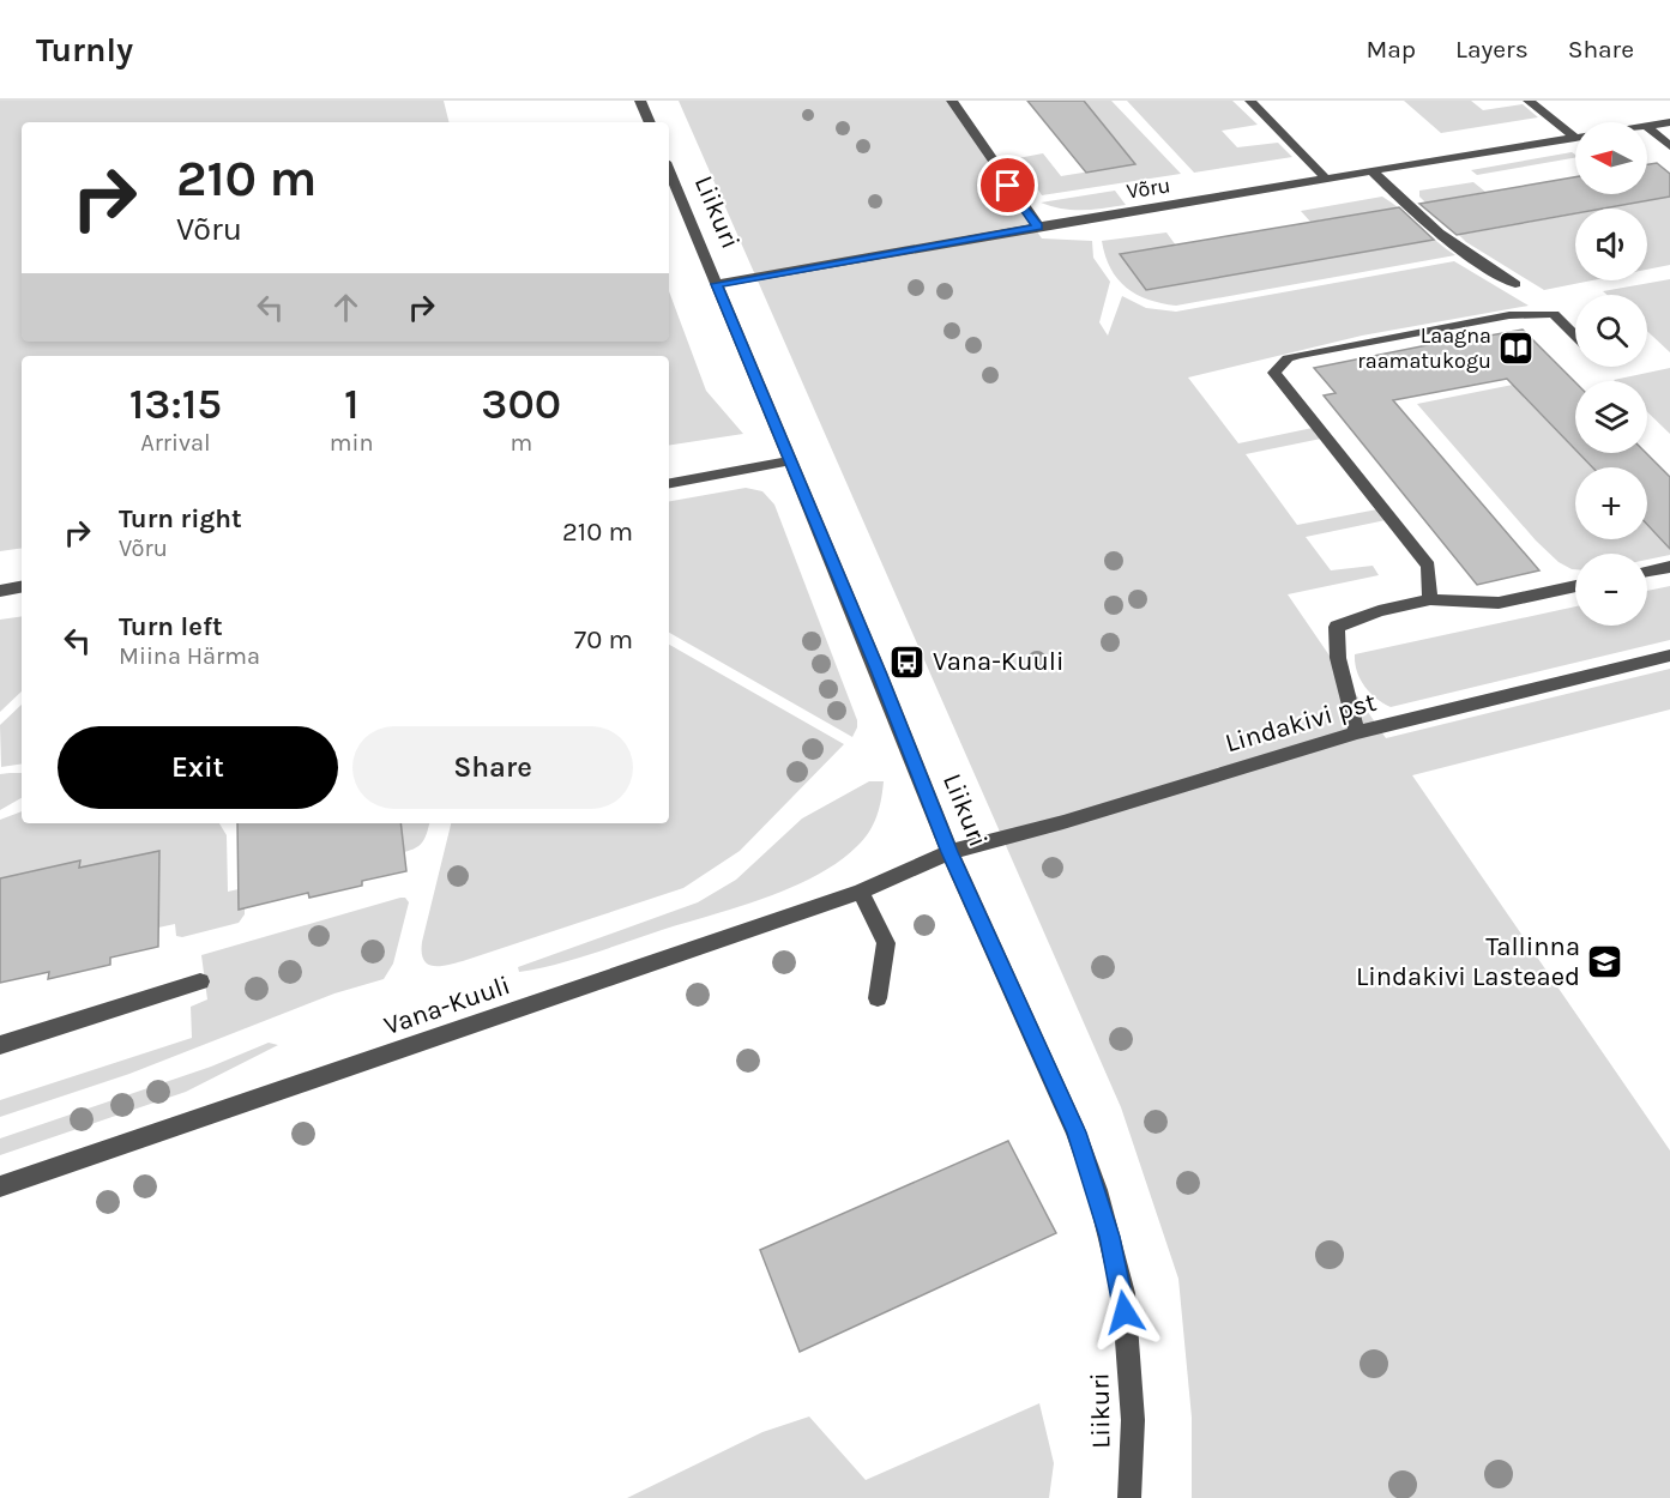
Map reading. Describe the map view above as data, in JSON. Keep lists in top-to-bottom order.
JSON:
{
  "streets": {
    "street": [
      "Võru",
      "Liikuri",
      "Lindakivi pst",
      "Vana-Kuuli"
    ]
  },
  "crossings": [
    ["Võru", "Liikuri"],
    ["Liikuri", "Lindakivi pst"],
    ["Liikuri", "Vana-Kuuli"],
    ["Lindakivi pst", "Vana-Kuuli"]
  ],
  "places": {
    "library": ["Laagna raamatukogu"],
    "bus stop": ["Vana-Kuuli"],
    "school or university": ["Tallinna Lindakivi Lasteaed"]
  },
  "north": "left",
  "page": {
    "header": "Turnly",
    "nav": ["Map", "Layers", "Share"],
    "map_buttons": ["+", "−"],
    "turn": ["210 m", "Võru"],
    "eta": [
      "13:15",
      "Arrival",
      "1",
      "min",
      "300",
      "m"
    ],
    "list": [
      {
        "name": "Turn right",
        "note": "Võru",
        "value": "210 m"
      },
      {
        "name": "Turn left",
        "note": "Miina Härma",
        "value": "70 m"
      }
    ],
    "buttons": ["Exit", "Share"]
  }
}
